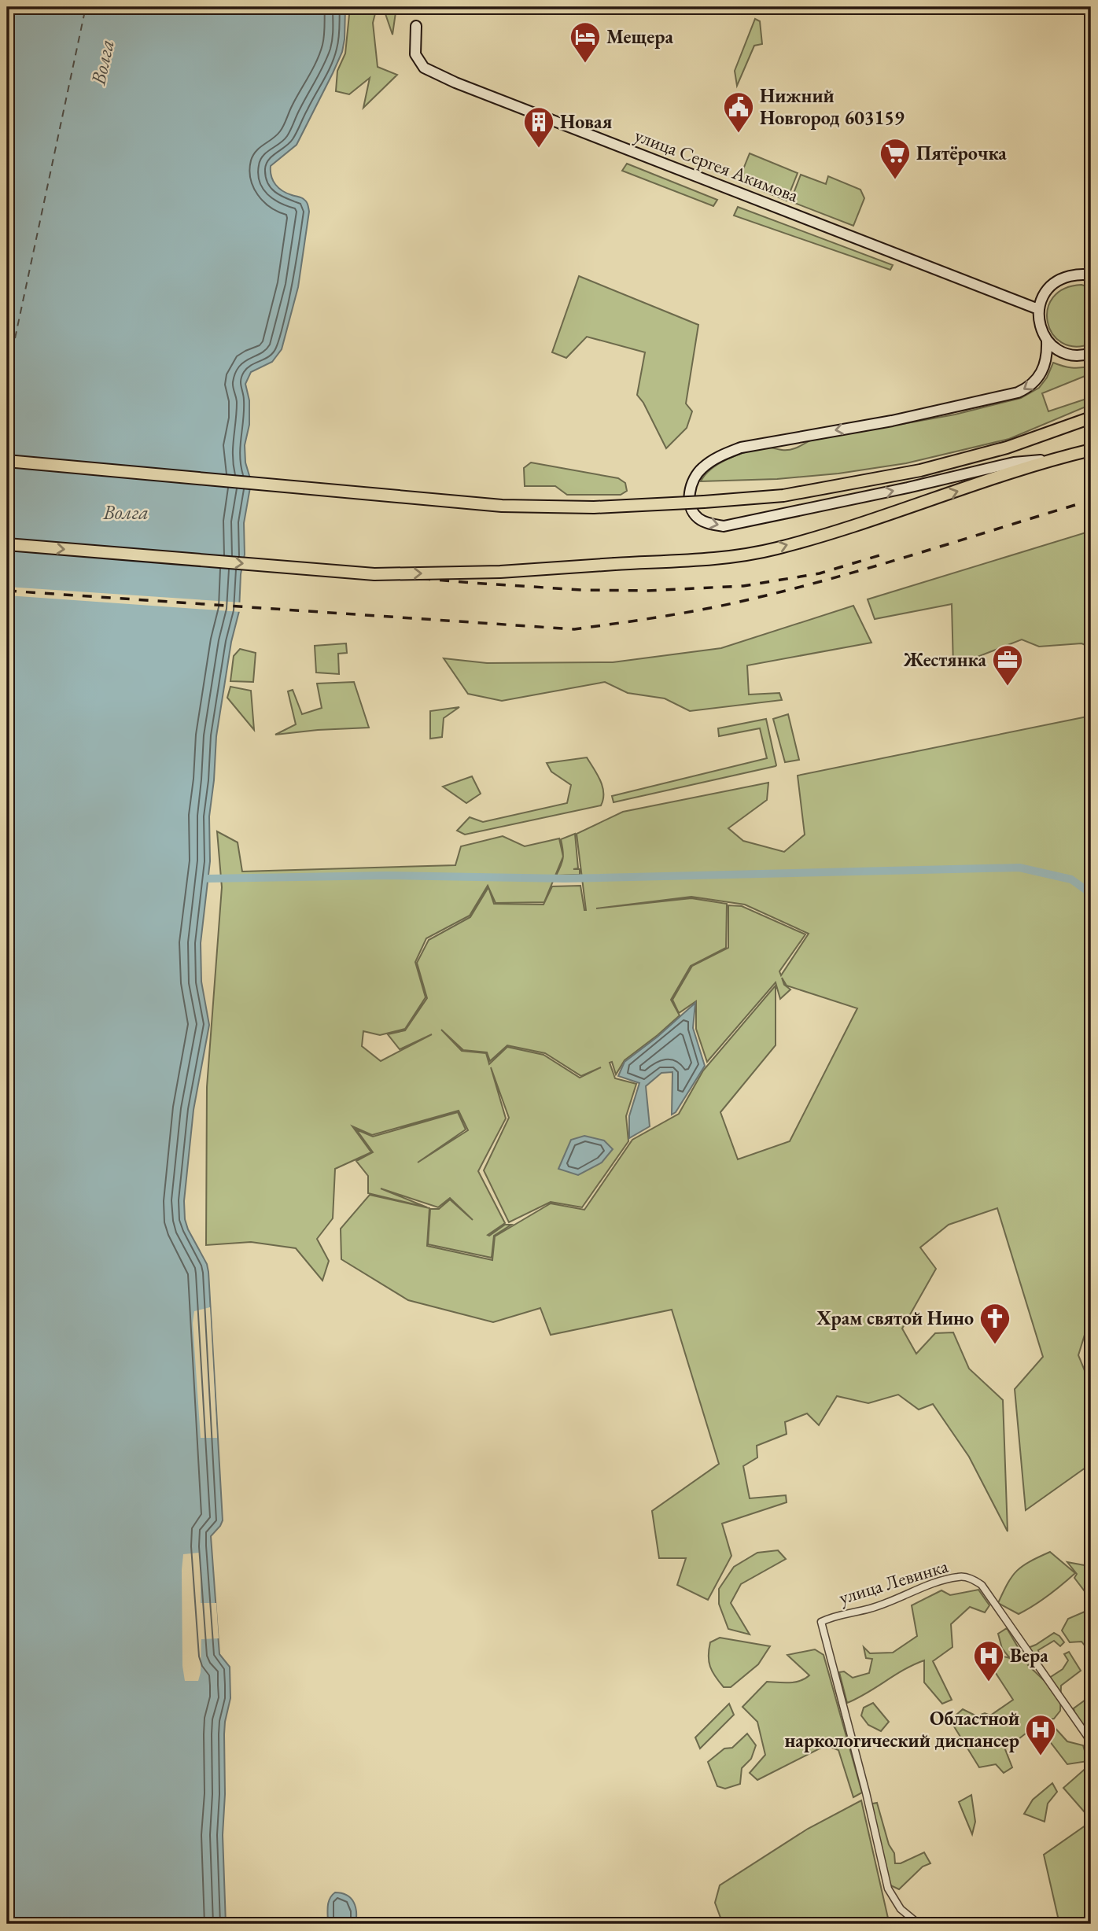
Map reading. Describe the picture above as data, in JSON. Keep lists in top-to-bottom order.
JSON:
{
  "streets": {
    "street": ["улица Сергея Акимова", "улица Левинка"]
  },
  "water": ["Волга"],
  "places": {
    "hotel": ["Мещера"],
    "public building": ["Нижний Новгород 603159"],
    "building": ["Новая"],
    "supermarket": ["Пятёрочка"],
    "office": ["Жестянка"],
    "church": ["Храм святой Нино"],
    "hospital": ["Вера", "Областной наркологический диспансер"]
  }
}
